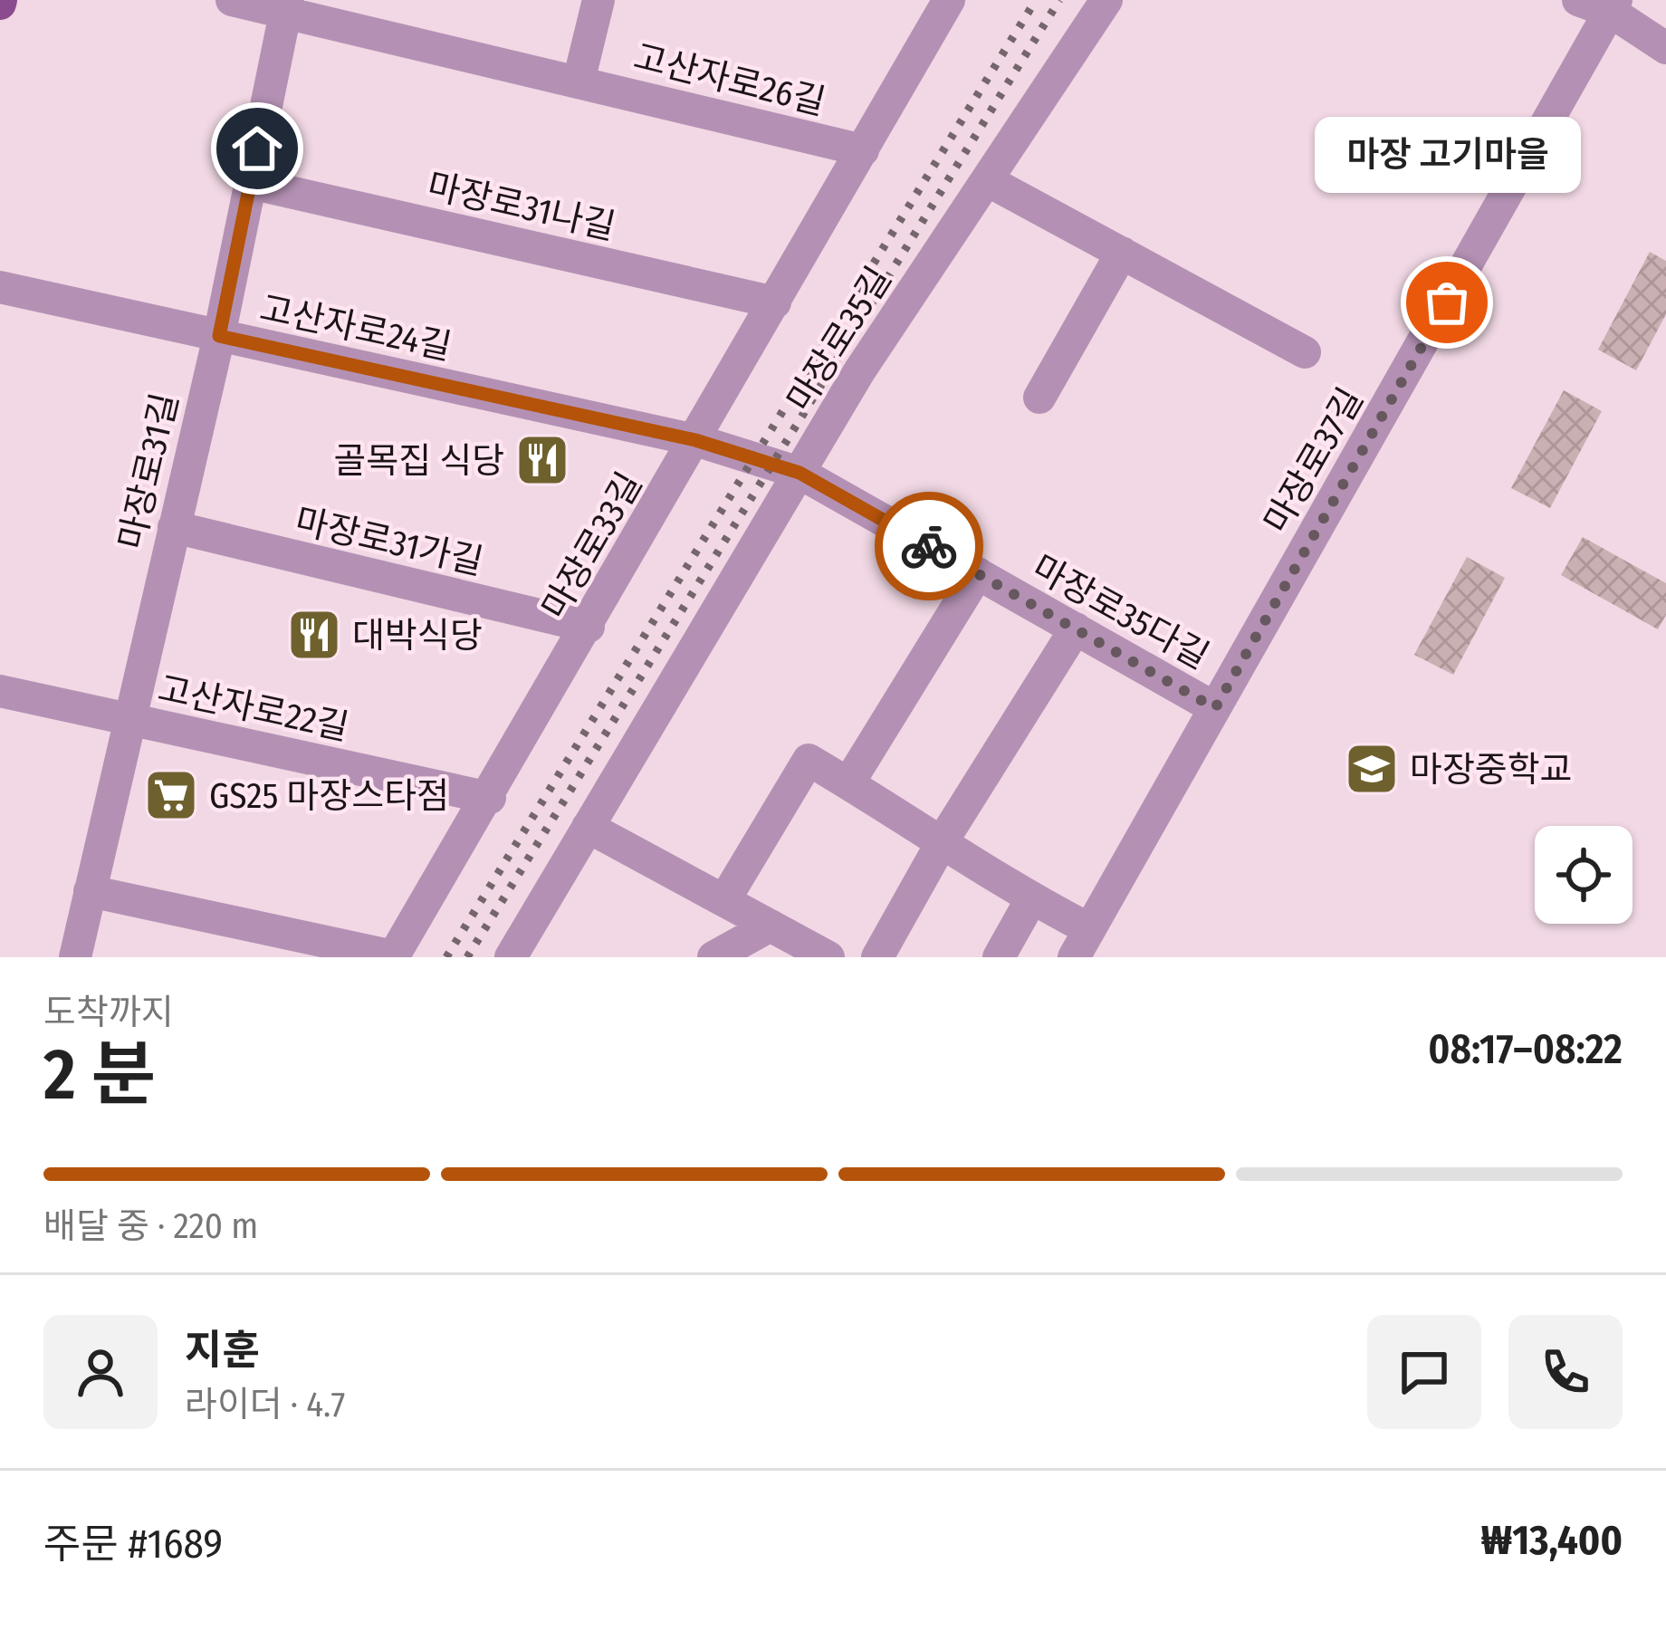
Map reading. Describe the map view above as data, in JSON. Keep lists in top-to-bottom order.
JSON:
{
  "streets": {
    "street": [
      "고산자로26길",
      "마장로31나길",
      "고산자로24길",
      "마장로35길",
      "마장로37길",
      "마장로31길",
      "마장로31가길",
      "마장로33길",
      "마장로35다길",
      "고산자로22길"
    ]
  },
  "crossings": [
    ["고산자로26길", "마장로31길"],
    ["고산자로26길", "마장로33길"],
    ["마장로31나길", "마장로31길"],
    ["마장로31나길", "마장로33길"],
    ["고산자로24길", "마장로31길"],
    ["고산자로24길", "마장로33길"],
    ["고산자로24길", "마장로35다길"],
    ["마장로35길", "마장로35다길"],
    ["마장로37길", "마장로35다길"],
    ["마장로31길", "마장로31가길"],
    ["마장로31길", "고산자로22길"],
    ["마장로31가길", "마장로33길"],
    ["마장로33길", "마장로35다길"],
    ["마장로33길", "고산자로22길"]
  ],
  "places": {
    "other": ["마장 고기마을"],
    "restaurant": ["골목집 식당", "대박식당"],
    "school or university": ["마장중학교"],
    "supermarket": ["GS25 마장스타점"]
  },
  "page": {
    "bubble": "마장 고기마을",
    "heading": ["2 분", "도착까지", "08:17–08:22"],
    "panel": [
      "지훈",
      "라이더 · 4.7",
      "주문 #1689",
      "₩13,400"
    ],
    "bar": "배달 중 · 220 m"
  }
}
